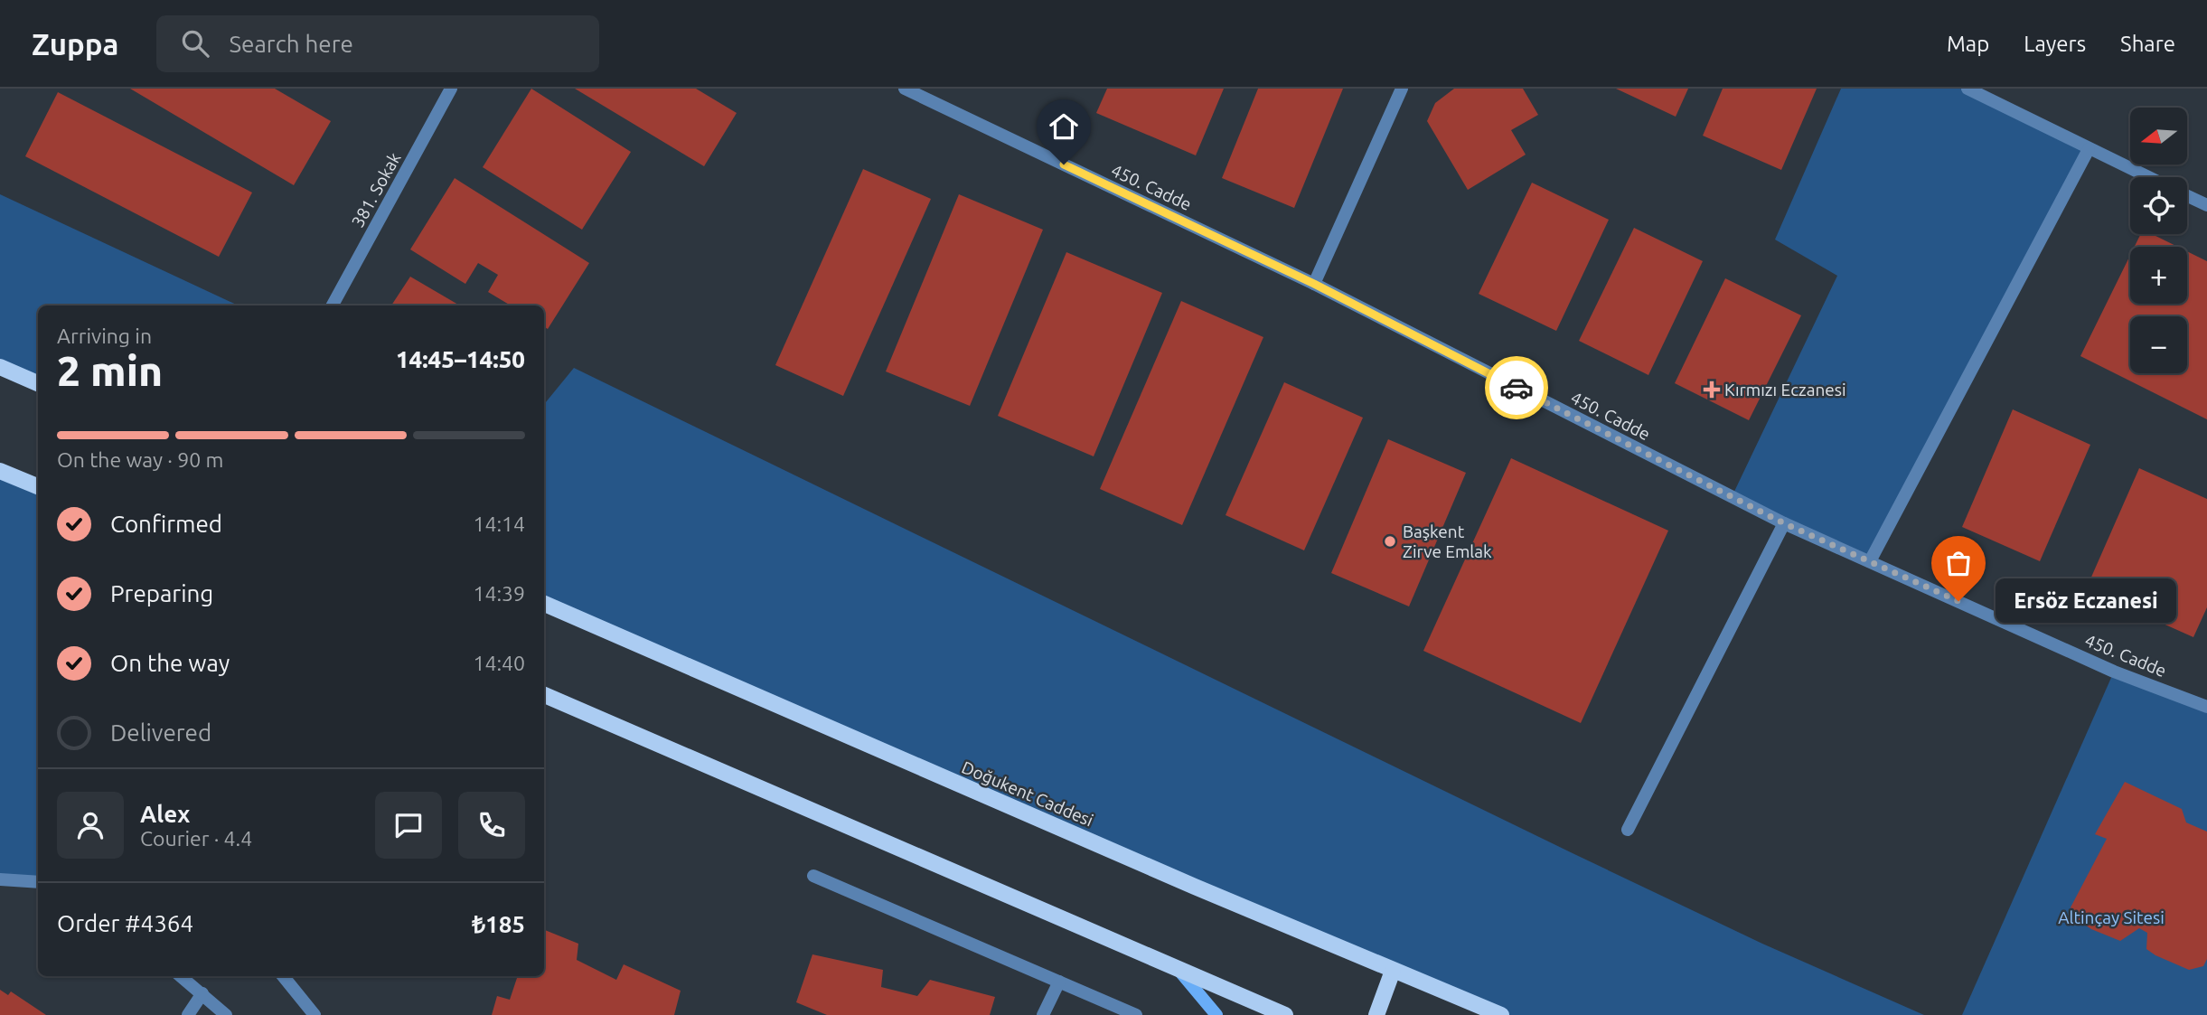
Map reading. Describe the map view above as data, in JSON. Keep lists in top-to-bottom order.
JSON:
{
  "streets": {
    "main road": ["Doğukent Caddesi"],
    "street": ["450. Cadde", "381. Sokak"]
  },
  "parks": ["Altinçay Sitesi"],
  "places": {
    "health": ["Kırmızı Eczanesi"],
    "other": ["Başkent Zirve Emlak", "Ersöz Eczanesi"]
  },
  "north": "left",
  "page": {
    "header": "Zuppa",
    "search": "Search here",
    "nav": ["Map", "Layers", "Share"],
    "map_buttons": ["+", "−"],
    "heading": ["2 min", "Arriving in", "14:45–14:50"],
    "panel": [
      "Alex",
      "Courier · 4.4",
      "Order #4364",
      "₺185"
    ],
    "bar": "On the way · 90 m",
    "list": [
      ["Confirmed", "14:14"],
      ["Preparing", "14:39"],
      ["On the way", "14:40"],
      "Delivered"
    ],
    "bubble": "Ersöz Eczanesi"
  }
}
